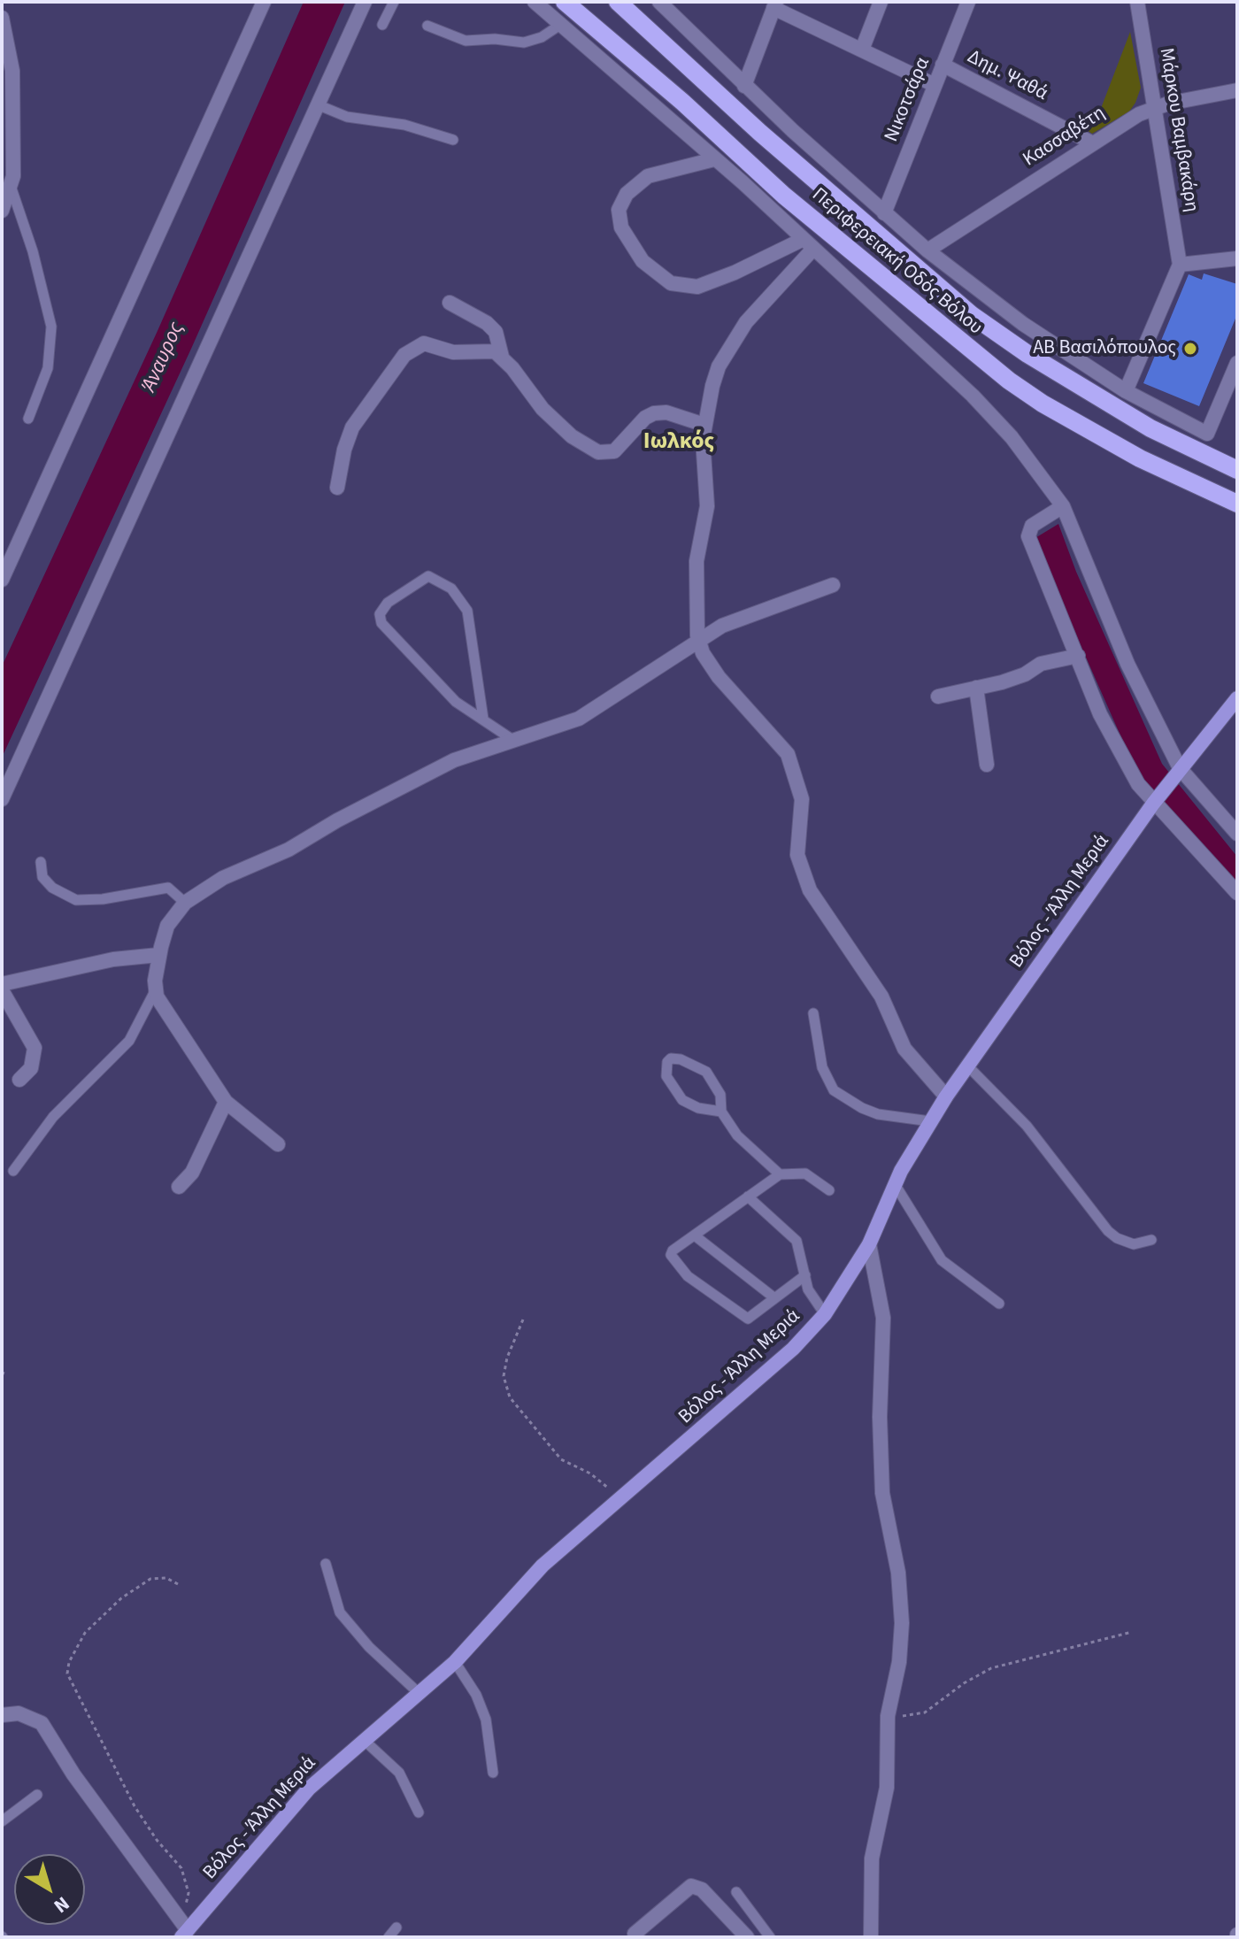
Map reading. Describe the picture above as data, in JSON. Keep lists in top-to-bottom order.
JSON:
{
  "streets": {
    "main road": ["Περιφερειακή Οδός Βόλου", "Βόλος - Άλλη Μεριά"],
    "street": [
      "Δημ. Ψαθά",
      "Νικοτσάρα",
      "Μάρκου Βαμβακάρη",
      "Κασσαβέτη"
    ]
  },
  "crossings": [
    ["Δημ. Ψαθά", "Νικοτσάρα"],
    ["Δημ. Ψαθά", "Κασσαβέτη"],
    ["Μάρκου Βαμβακάρη", "Κασσαβέτη"]
  ],
  "districts": ["Ιωλκός"],
  "water": ["Άναυρος"],
  "places": ["ΑΒ Βασιλόπουλος"],
  "north": "bottom right"
}
